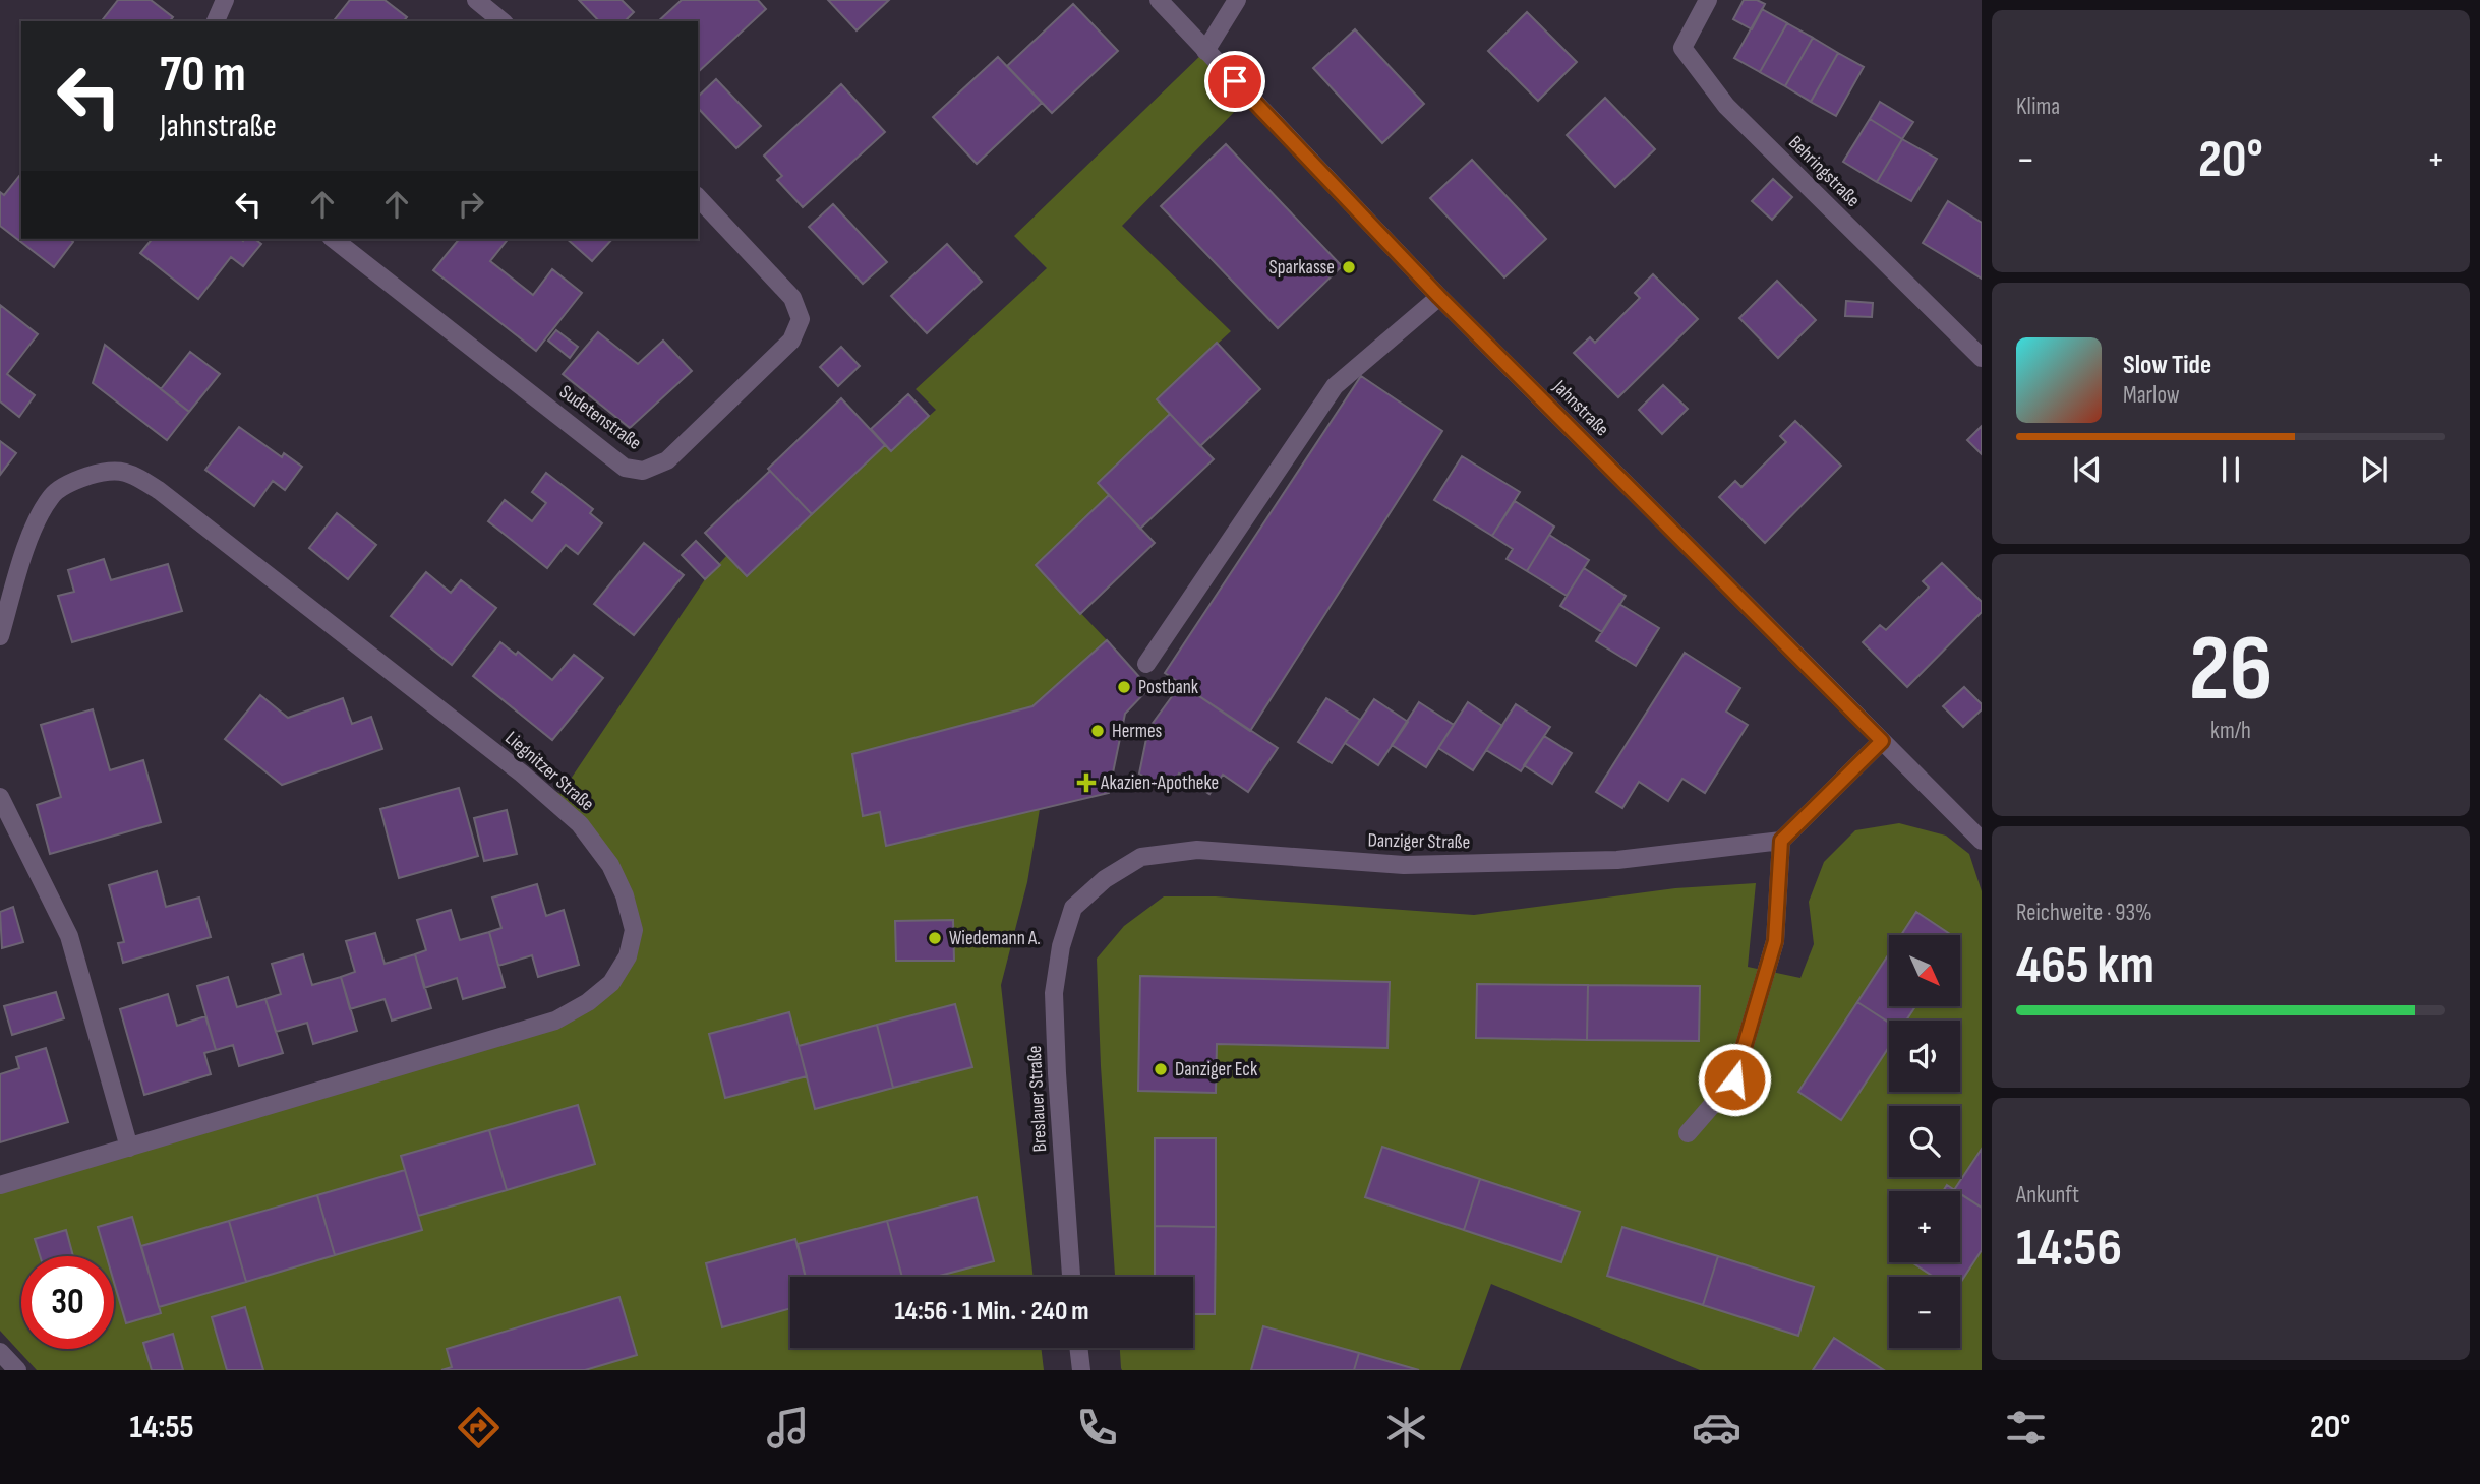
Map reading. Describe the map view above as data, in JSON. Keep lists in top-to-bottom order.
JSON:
{
  "streets": {
    "street": [
      "Behringstraße",
      "Jahnstraße",
      "Sudetenstraße",
      "Liegnitzer Straße",
      "Danziger Straße",
      "Breslauer Straße"
    ]
  },
  "crossings": [
    ["Danziger Straße", "Breslauer Straße"]
  ],
  "places": {
    "other": [
      "Sparkasse",
      "Postbank",
      "Hermes",
      "Wiedemann A.",
      "Danziger Eck"
    ],
    "health": ["Akazien-Apotheke"]
  },
  "north": "bottom right",
  "page": {
    "tile": [
      "Klima",
      ["26", "km/h"],
      ["Reichweite · 93%", "465 km"],
      ["Ankunft", "14:56"]
    ],
    "turn": ["70 m", "Jahnstraße"],
    "heat": ["−", "20°", "+"],
    "song": ["Slow Tide", "Marlow"],
    "map_buttons": ["+", "−"],
    "limit": "30",
    "trip": "14:56 · 1 Min. · 240 m",
    "tabs": ["14:55", "20°"]
  }
}
